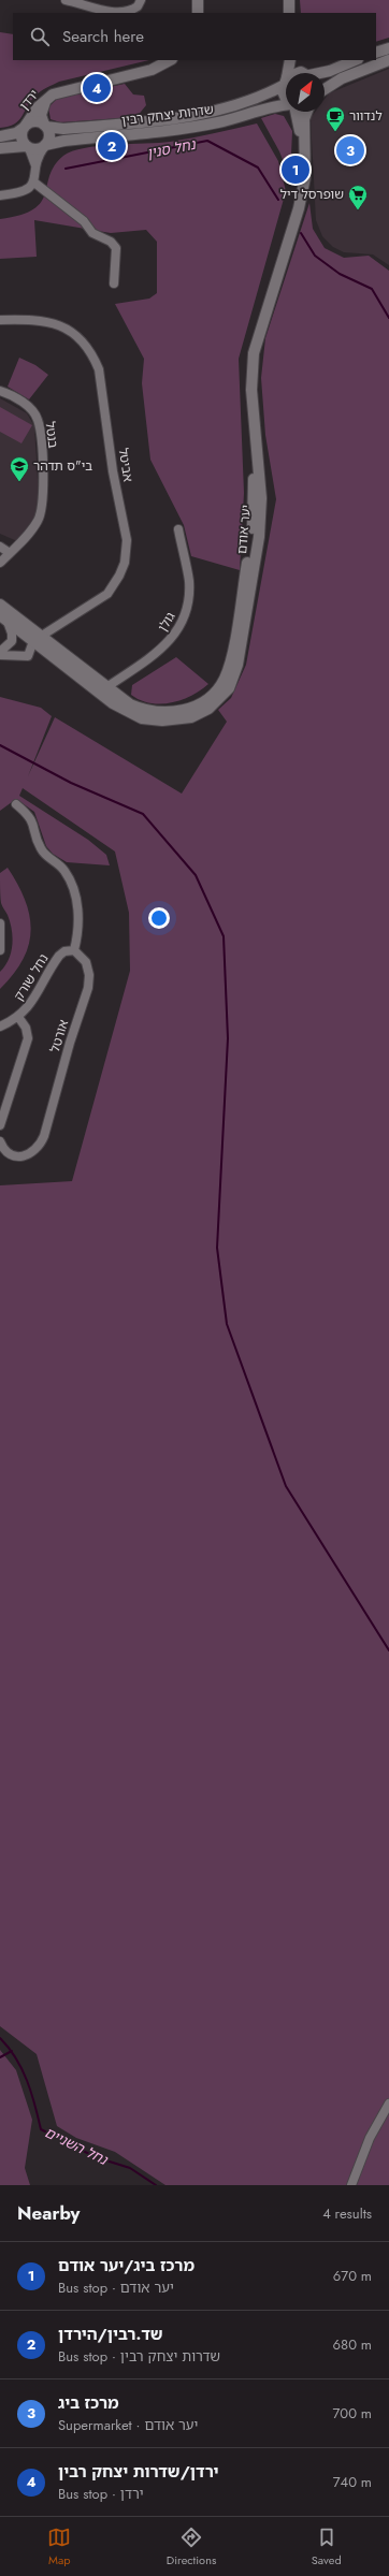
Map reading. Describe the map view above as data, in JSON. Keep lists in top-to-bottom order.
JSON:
{
  "streets": {
    "street": [
      "ירדן",
      "שדרות יצחק רבין",
      "בנטל",
      "אביטל",
      "יער אודם",
      "גולן",
      "נחל שורק",
      "אורטל"
    ]
  },
  "crossings": [
    ["ירדן", "שדרות יצחק רבין"],
    ["שדרות יצחק רבין", "יער אודם"],
    ["אביטל", "יער אודם"],
    ["יער אודם", "גולן"],
    ["נחל שורק", "אורטל"]
  ],
  "water": ["נחל סנין", "נחל השניים"],
  "places": {
    "cafe": ["לנדוור"],
    "supermarket": ["שופרסל דיל"],
    "school or university": ["בי\"ס תדהר"]
  },
  "north": "top right",
  "page": {
    "search": "Search here",
    "pins": [
      "4",
      "2",
      "3",
      "1"
    ],
    "heading": ["Nearby", "4 results"],
    "list": [
      {
        "mark": "1",
        "name": "מרכז ביג/יער אודם",
        "note": "Bus stop · יער אודם",
        "value": "670 m"
      },
      {
        "mark": "2",
        "name": "שד.רבין/הירדן",
        "note": "Bus stop · שדרות יצחק רבין",
        "value": "680 m"
      },
      {
        "mark": "3",
        "name": "מרכז ביג",
        "note": "Supermarket · יער אודם",
        "value": "700 m"
      },
      {
        "mark": "4",
        "name": "ירדן/שדרות יצחק רבין",
        "note": "Bus stop · ירדן",
        "value": "740 m"
      }
    ],
    "nav": ["Map", "Directions", "Saved"]
  }
}
